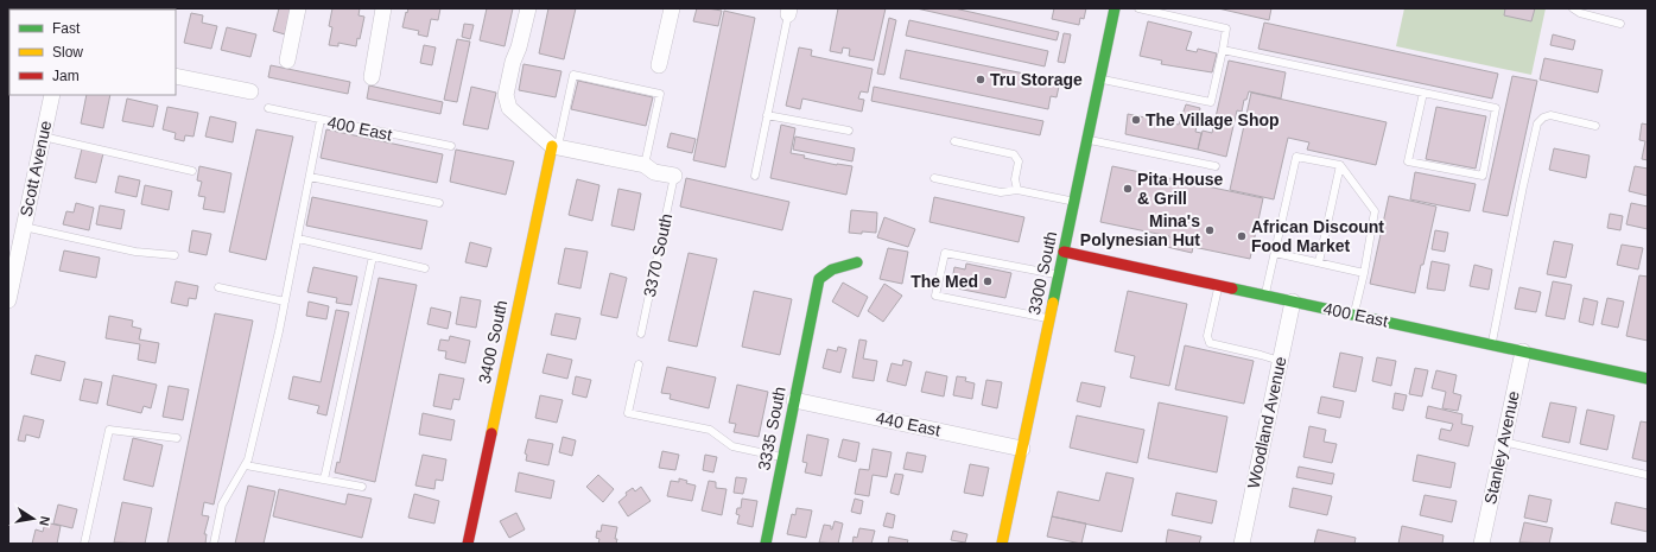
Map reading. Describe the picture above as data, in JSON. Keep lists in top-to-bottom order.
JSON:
{
  "streets": {
    "street": [
      "400 East",
      "Scott Avenue",
      "3300 South",
      "3400 South",
      "Woodland Avenue",
      "440 East",
      "3335 South",
      "Stanley Avenue"
    ],
    "lane": ["3370 South"]
  },
  "crossings": [
    ["400 East", "3300 South"],
    ["400 East", "Woodland Avenue"],
    ["400 East", "Stanley Avenue"],
    ["3300 South", "440 East"],
    ["440 East", "3335 South"]
  ],
  "places": [
    "Tru Storage",
    "The Village Shop",
    "Pita House & Grill",
    "Mina's Polynesian Hut",
    "African Discount Food Market",
    "The Med"
  ],
  "legend": ["Fast", "Slow", "Jam"],
  "north": "right"
}
